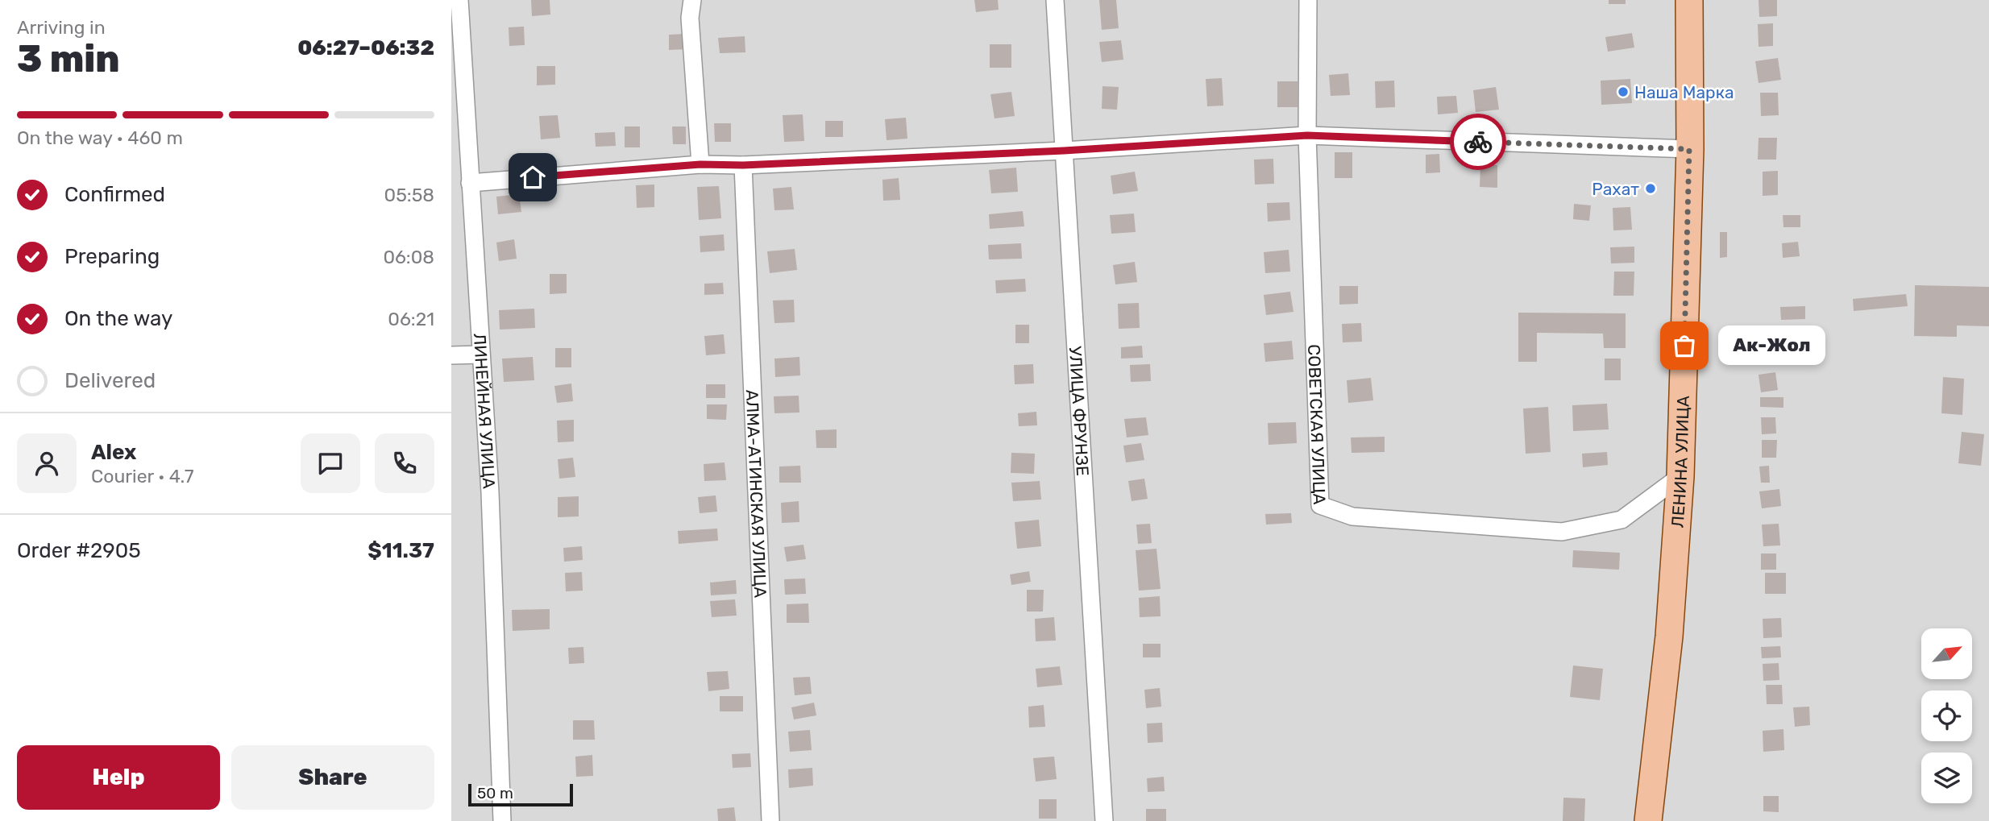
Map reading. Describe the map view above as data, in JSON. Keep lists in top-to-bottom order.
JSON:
{
  "streets": {
    "main road": ["ЛЕНИНА УЛИЦА"],
    "street": [
      "ЛИНЕЙНАЯ УЛИЦА",
      "УЛИЦА ФРУНЗЕ",
      "СОВЕТСКАЯ УЛИЦА",
      "АЛМА-АТИНСКАЯ УЛИЦА"
    ]
  },
  "crossings": [
    ["СОВЕТСКАЯ УЛИЦА", "ЛЕНИНА УЛИЦА"]
  ],
  "places": ["Наша Марка", "Рахат", "Ак-Жол"],
  "scale_bar": "50 m",
  "north": "top right",
  "page": {
    "heading": ["3 min", "Arriving in", "06:27–06:32"],
    "panel": [
      "Alex",
      "Courier · 4.7",
      "Order #2905",
      "$11.37"
    ],
    "bar": "On the way · 460 m",
    "list": [
      ["Confirmed", "05:58"],
      ["Preparing", "06:08"],
      ["On the way", "06:21"],
      "Delivered"
    ],
    "bubble": "Ак-Жол",
    "buttons": ["Help", "Share"],
    "scale": "50 m"
  }
}
